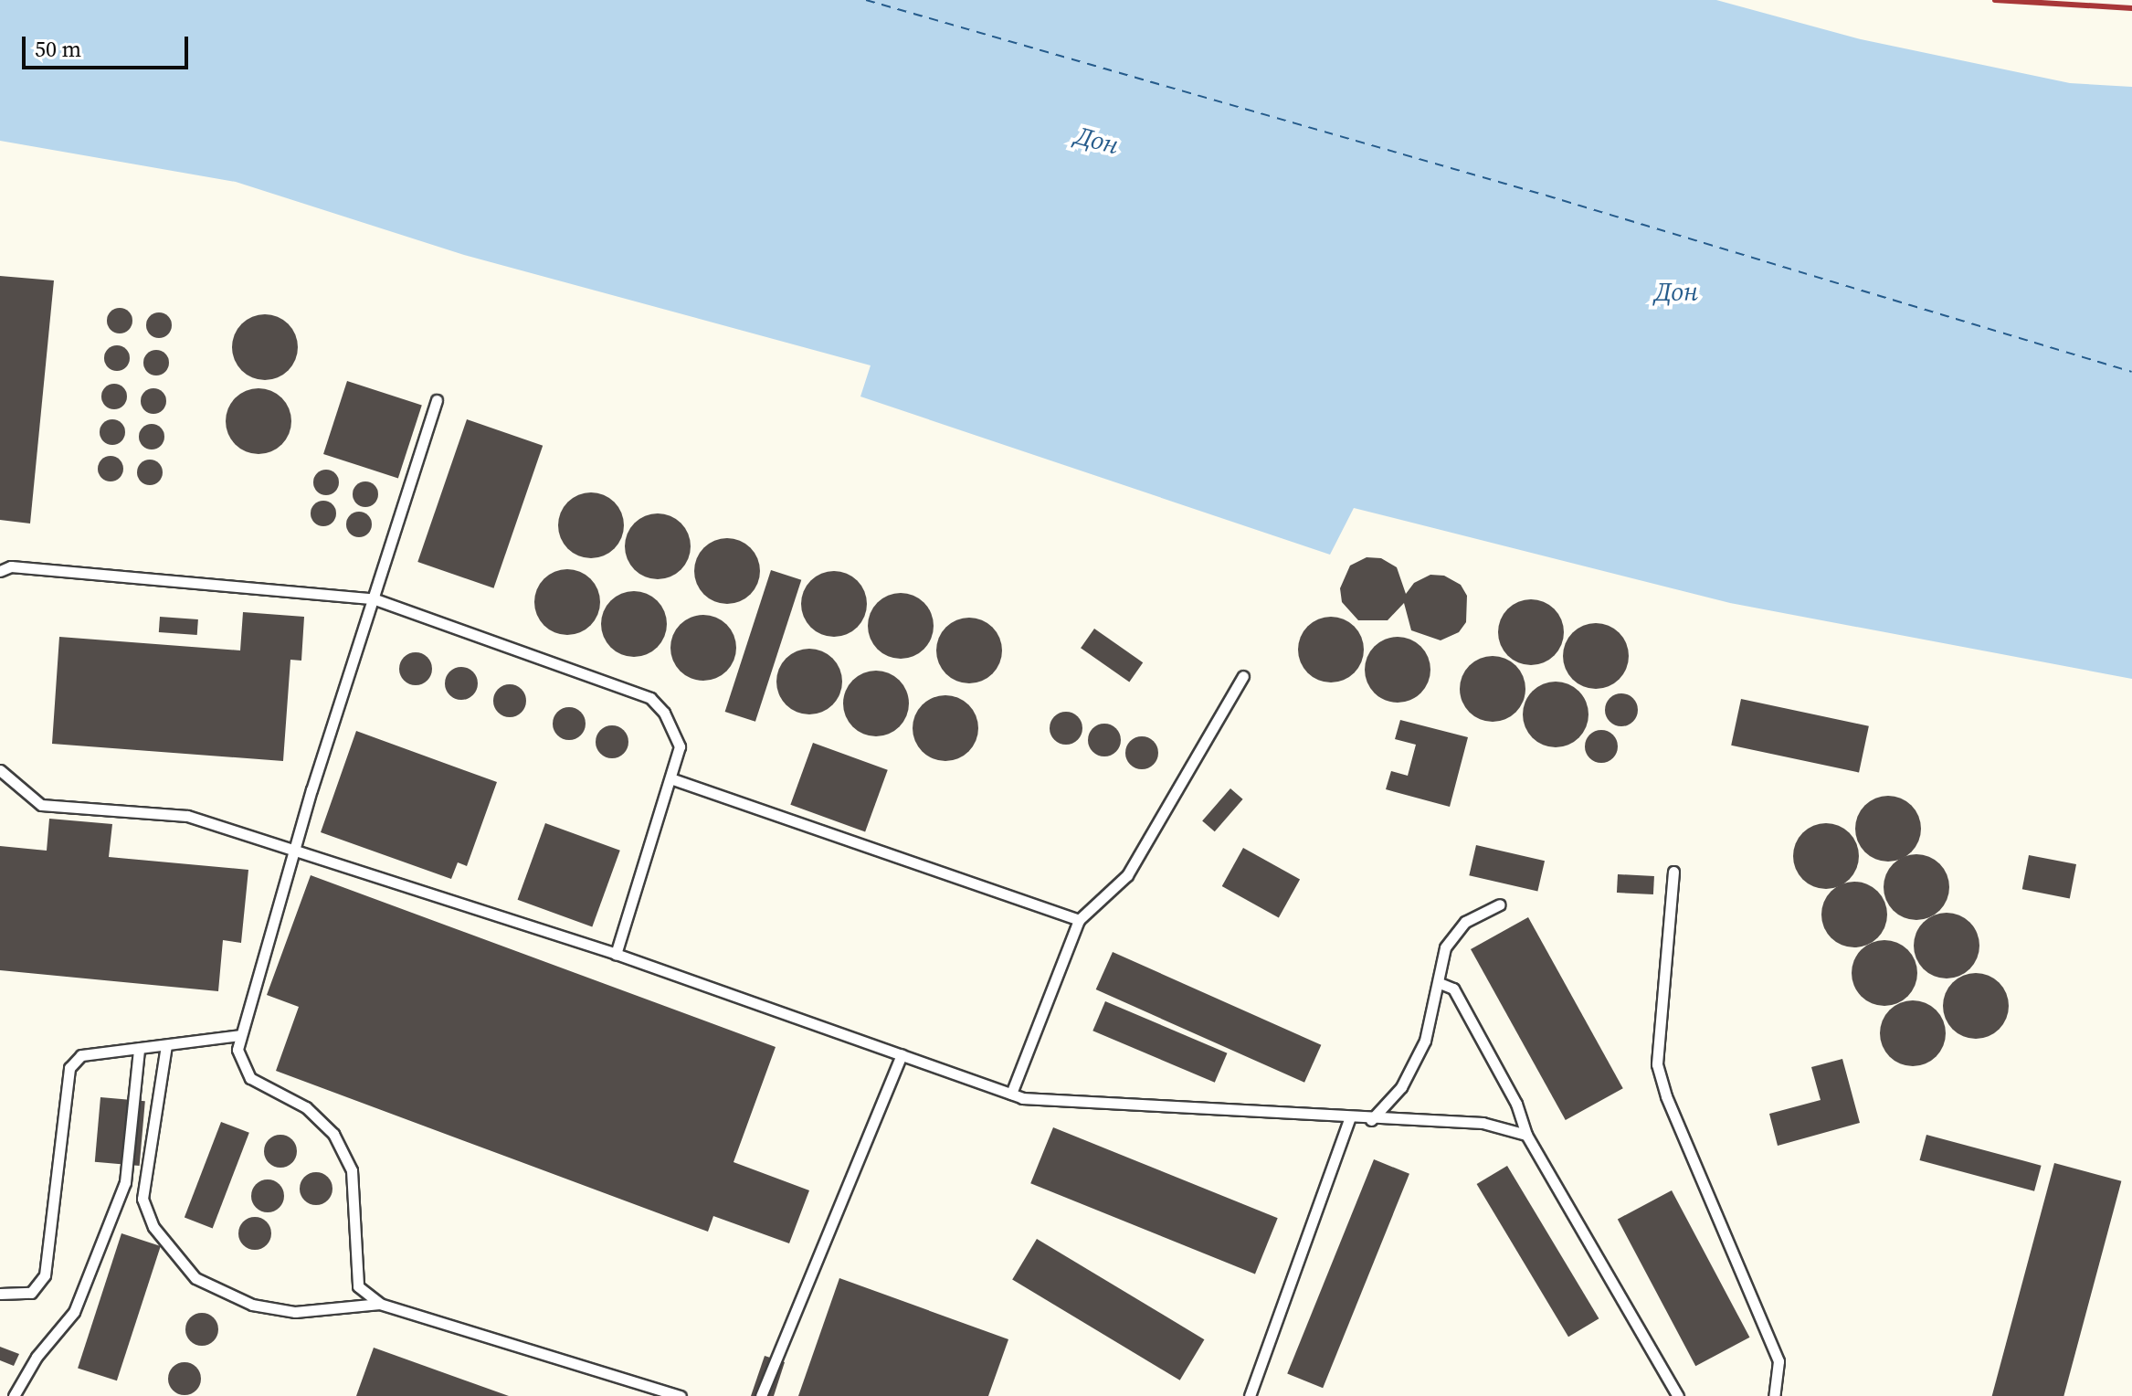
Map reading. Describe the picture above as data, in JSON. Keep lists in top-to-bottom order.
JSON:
{
  "water": ["Дон"],
  "scale_bar": "50 m"
}
